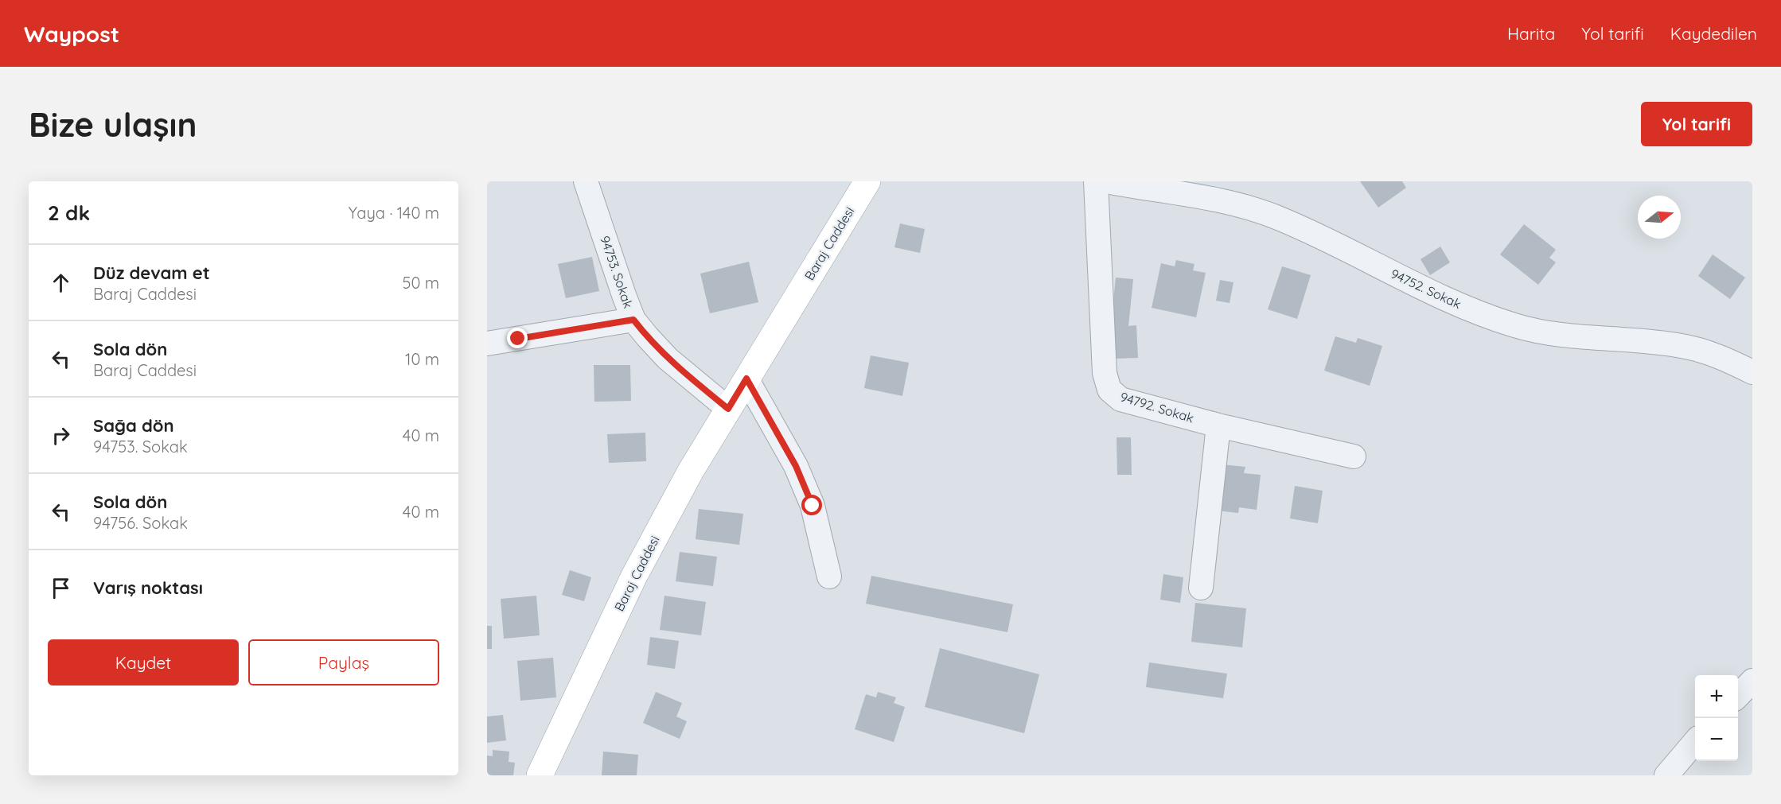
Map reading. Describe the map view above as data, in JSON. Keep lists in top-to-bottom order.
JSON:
{
  "streets": {
    "main road": ["Baraj Caddesi"],
    "street": ["94753. Sokak", "94752. Sokak", "94792. Sokak"]
  },
  "crossings": [
    ["Baraj Caddesi", "94753. Sokak"]
  ],
  "north": "right",
  "page": {
    "header": "Waypost",
    "nav": ["Harita", "Yol tarifi", "Kaydedilen"],
    "buttons": [
      "Yol tarifi",
      ["Kaydet", "Paylaş"]
    ],
    "title": "Bize ulaşın",
    "heading": ["2 dk", "Yaya · 140 m"],
    "list": [
      ["Düz devam et", "Baraj Caddesi", "50 m"],
      ["Sola dön", "Baraj Caddesi", "10 m"],
      ["Sağa dön", "94753. Sokak", "40 m"],
      ["Sola dön", "94756. Sokak", "40 m"],
      "Varış noktası"
    ],
    "map_buttons": ["+", "−"]
  }
}
